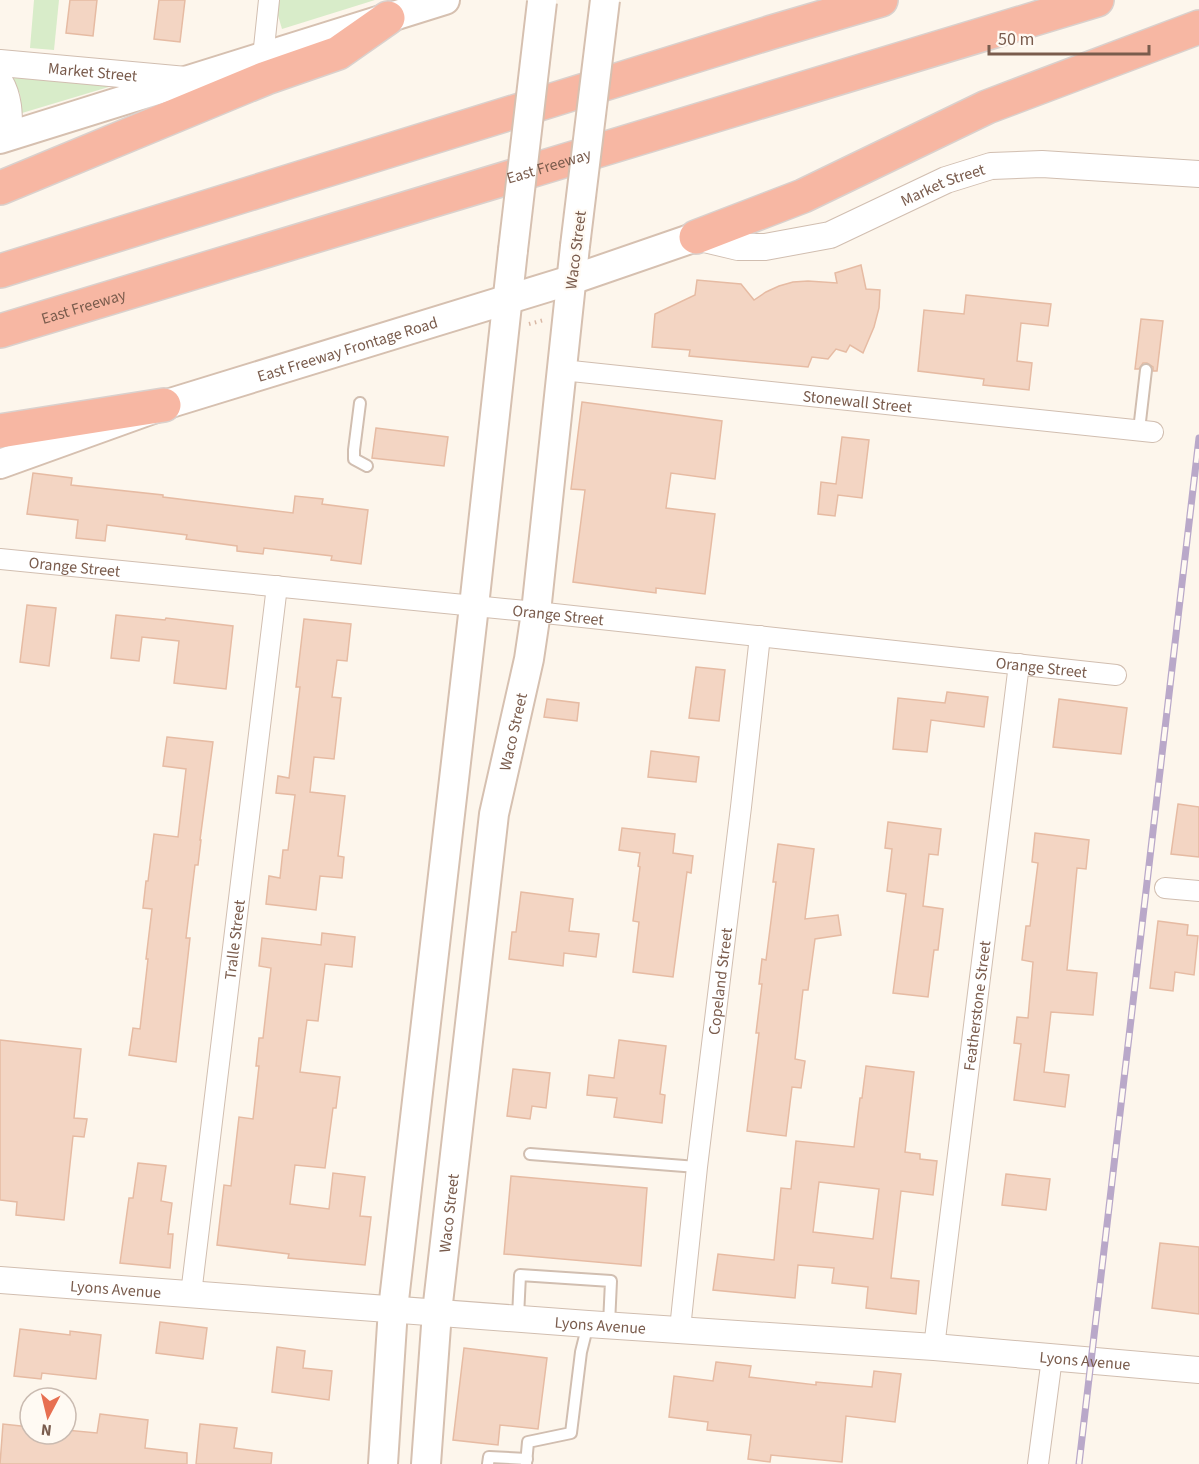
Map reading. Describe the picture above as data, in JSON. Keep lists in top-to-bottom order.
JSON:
{
  "streets": {
    "highway": ["East Freeway"],
    "main road": ["Waco Street", "East Freeway Frontage Road"],
    "street": [
      "Market Street",
      "Stonewall Street",
      "Orange Street",
      "Tralle Street",
      "Copeland Street",
      "Featherstone Street",
      "Lyons Avenue"
    ]
  },
  "crossings": [
    ["Market Street", "East Freeway Frontage Road"],
    ["Waco Street", "East Freeway Frontage Road"],
    ["Waco Street", "Stonewall Street"],
    ["Waco Street", "Orange Street"],
    ["Waco Street", "Lyons Avenue"],
    ["Orange Street", "Tralle Street"],
    ["Orange Street", "Copeland Street"],
    ["Orange Street", "Featherstone Street"],
    ["Tralle Street", "Lyons Avenue"],
    ["Copeland Street", "Lyons Avenue"],
    ["Featherstone Street", "Lyons Avenue"]
  ],
  "scale_bar": "50 m",
  "north": "bottom"
}
